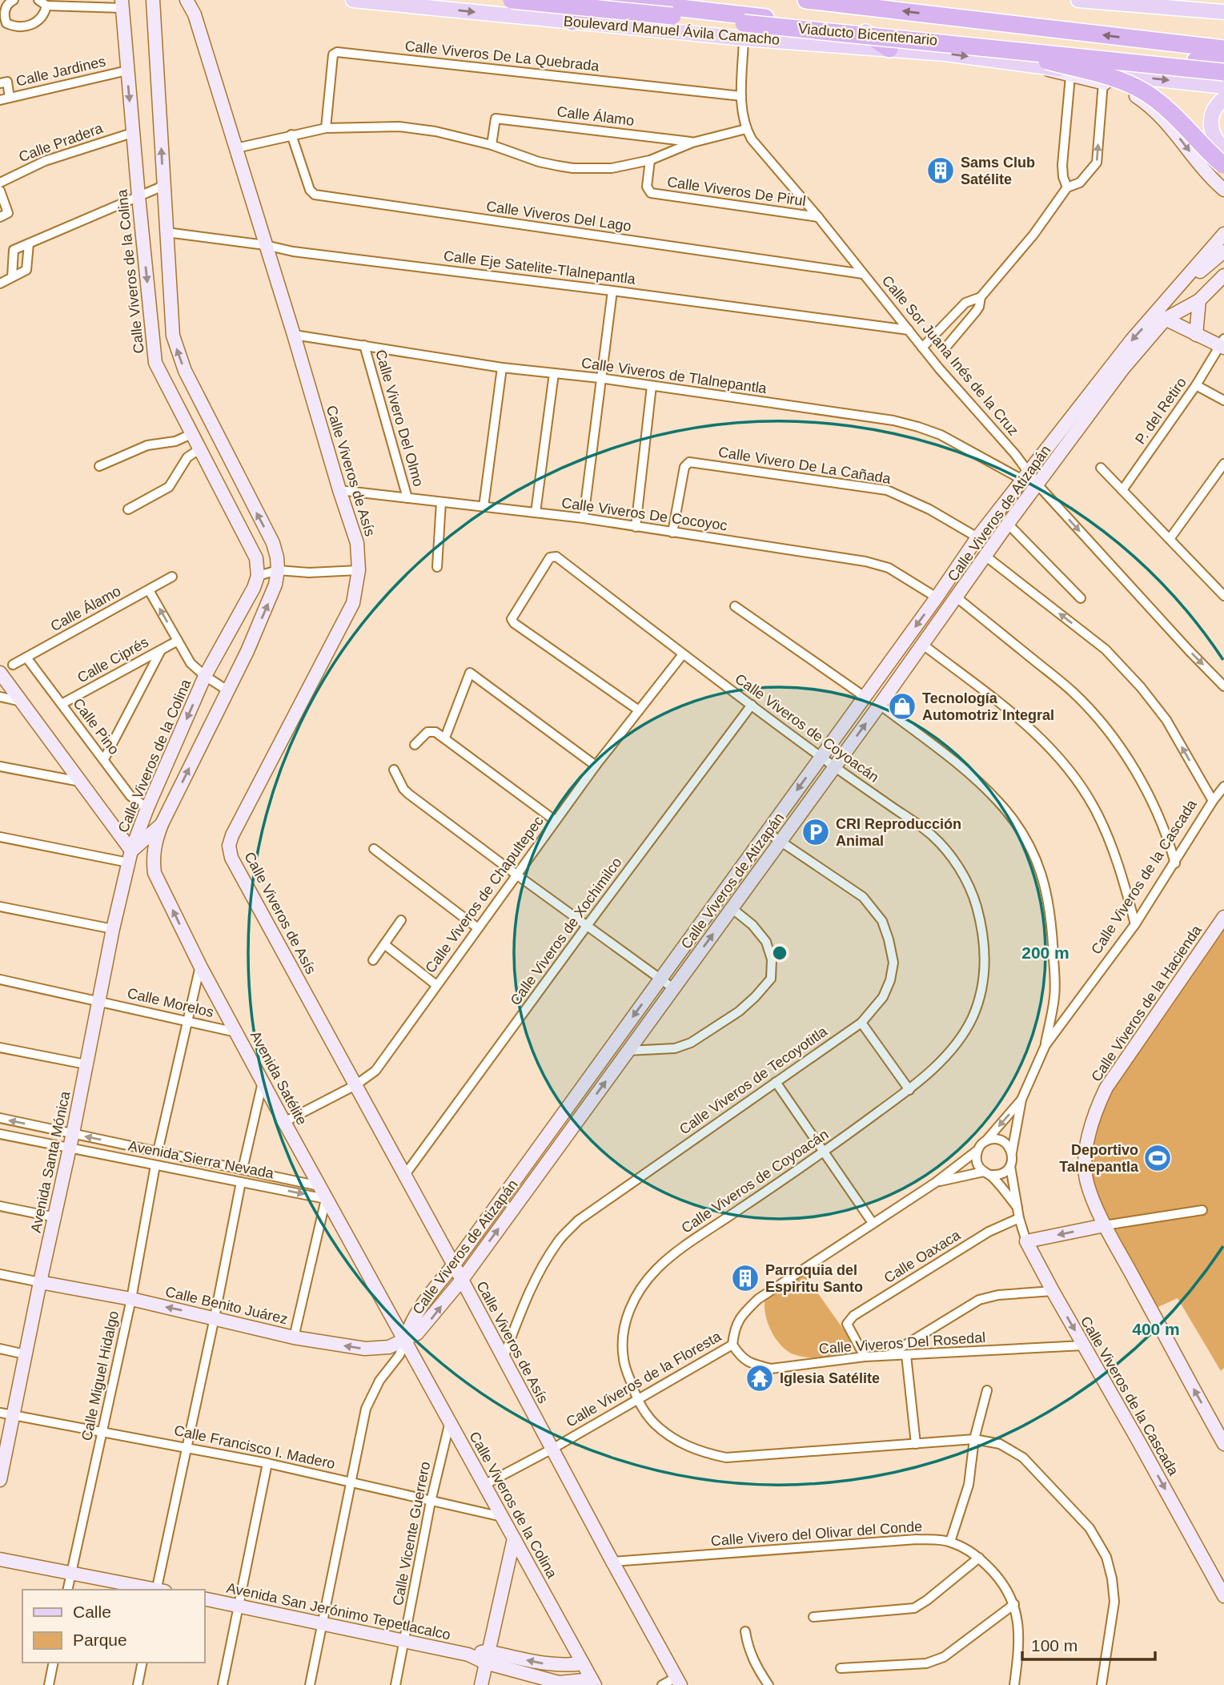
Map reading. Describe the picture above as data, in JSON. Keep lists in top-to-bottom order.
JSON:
{
  "streets": {
    "highway": ["Boulevard Manuel Ávila Camacho", "Viaducto Bicentenario"],
    "street": [
      "Calle Viveros De La Quebrada",
      "Calle Jardines",
      "Calle Álamo",
      "Calle Pradera",
      "Calle Viveros De Pirul",
      "Calle Viveros Del Lago",
      "Calle Eje Satelite-Tlalnepantla",
      "Calle Viveros de la Colina",
      "Calle Sor Juana Inés de la Cruz",
      "Calle Viveros de Tlalnepantla",
      "P. del Retiro",
      "Calle Vivero Del Olmo",
      "Calle Vivero De La Cañada",
      "Calle Viveros de Asís",
      "Calle Viveros de Atizapán",
      "Calle Viveros De Cocoyoc",
      "Calle Ciprés",
      "Calle Pino",
      "Calle Viveros de Coyoacán",
      "Calle Viveros de la Cascada",
      "Calle Viveros de Chapultepec",
      "Calle Viveros de Xochimilco",
      "Calle Morelos",
      "Calle Viveros de la Hacienda",
      "Avenida Satélite",
      "Calle Viveros de Tecoyotitla",
      "Avenida Sierra Nevada",
      "Avenida Santa Mónica",
      "Calle Oaxaca",
      "Calle Benito Juárez",
      "Calle Viveros Del Rosedal",
      "Calle Miguel Hidalgo",
      "Calle Viveros de la Floresta",
      "Calle Francisco I. Madero",
      "Calle Vicente Guerrero",
      "Calle Vivero del Olivar del Conde",
      "Avenida San Jerónimo Tepetlacalco"
    ]
  },
  "crossings": [
    ["Boulevard Manuel Ávila Camacho", "Calle Sor Juana Inés de la Cruz"],
    ["Calle Viveros De La Quebrada", "Calle Sor Juana Inés de la Cruz"],
    ["Calle Jardines", "Calle Viveros de la Colina"],
    ["Calle Álamo", "Calle Pino"],
    ["Calle Pradera", "Calle Viveros de la Colina"],
    ["Calle Viveros De Pirul", "Calle Sor Juana Inés de la Cruz"],
    ["Calle Viveros Del Lago", "Calle Sor Juana Inés de la Cruz"],
    ["Calle Eje Satelite-Tlalnepantla", "Calle Viveros de la Colina"],
    ["Calle Eje Satelite-Tlalnepantla", "Calle Sor Juana Inés de la Cruz"],
    ["Calle Eje Satelite-Tlalnepantla", "Calle Viveros de Asís"],
    ["Calle Viveros de la Colina", "Calle Viveros de Atizapán"],
    ["Calle Viveros de la Colina", "Calle Pino"],
    ["Calle Viveros de la Colina", "Avenida Satélite"],
    ["Calle Viveros de la Colina", "Avenida Santa Mónica"],
    ["Calle Viveros de la Colina", "Calle Benito Juárez"],
    ["Calle Viveros de la Colina", "Calle Viveros de la Floresta"],
    ["Calle Viveros de la Colina", "Calle Francisco I. Madero"],
    ["Calle Viveros de la Colina", "Calle Vicente Guerrero"],
    ["Calle Viveros de la Colina", "Avenida San Jerónimo Tepetlacalco"],
    ["Calle Sor Juana Inés de la Cruz", "Calle Viveros de Tlalnepantla"],
    ["Calle Sor Juana Inés de la Cruz", "Calle Viveros de Atizapán"],
    ["Calle Viveros de Tlalnepantla", "Calle Vivero Del Olmo"],
    ["Calle Viveros de Tlalnepantla", "Calle Viveros de Asís"],
    ["Calle Viveros de Tlalnepantla", "Calle Viveros de Atizapán"],
    ["Calle Vivero Del Olmo", "Calle Viveros De Cocoyoc"],
    ["Calle Vivero De La Cañada", "Calle Viveros de Atizapán"],
    ["Calle Vivero De La Cañada", "Calle Viveros De Cocoyoc"],
    ["Calle Viveros de Asís", "Calle Viveros de Atizapán"],
    ["Calle Viveros de Asís", "Calle Viveros De Cocoyoc"],
    ["Calle Viveros de Asís", "Calle Viveros de Chapultepec"],
    ["Calle Viveros de Asís", "Calle Viveros de Xochimilco"],
    ["Calle Viveros de Asís", "Calle Viveros de Tecoyotitla"],
    ["Calle Viveros de Asís", "Calle Viveros de la Floresta"],
    ["Calle Viveros de Asís", "Calle Vivero del Olivar del Conde"],
    ["Calle Viveros de Atizapán", "Calle Viveros De Cocoyoc"],
    ["Calle Viveros de Atizapán", "Calle Viveros de Coyoacán"],
    ["Calle Viveros de Atizapán", "Avenida Satélite"],
    ["Calle Viveros de Atizapán", "Calle Viveros de Tecoyotitla"],
    ["Calle Viveros de Atizapán", "Calle Benito Juárez"],
    ["Calle Ciprés", "Calle Pino"],
    ["Calle Viveros de Coyoacán", "Calle Viveros de Chapultepec"],
    ["Calle Viveros de Coyoacán", "Calle Viveros de Xochimilco"],
    ["Calle Viveros de Coyoacán", "Calle Viveros de la Floresta"],
    ["Calle Viveros de la Cascada", "Calle Oaxaca"],
    ["Calle Viveros de la Cascada", "Calle Viveros Del Rosedal"],
    ["Calle Viveros de la Cascada", "Calle Viveros de la Floresta"],
    ["Calle Viveros de Chapultepec", "Avenida Satélite"],
    ["Calle Morelos", "Avenida Satélite"],
    ["Calle Morelos", "Avenida Santa Mónica"],
    ["Avenida Satélite", "Avenida Sierra Nevada"],
    ["Avenida Satélite", "Calle Benito Juárez"],
    ["Avenida Sierra Nevada", "Avenida Santa Mónica"],
    ["Avenida Sierra Nevada", "Calle Miguel Hidalgo"],
    ["Avenida Santa Mónica", "Calle Benito Juárez"],
    ["Avenida Santa Mónica", "Calle Francisco I. Madero"],
    ["Calle Oaxaca", "Calle Viveros Del Rosedal"],
    ["Calle Benito Juárez", "Calle Miguel Hidalgo"],
    ["Calle Viveros Del Rosedal", "Calle Viveros de la Floresta"],
    ["Calle Miguel Hidalgo", "Calle Francisco I. Madero"],
    ["Calle Francisco I. Madero", "Calle Vicente Guerrero"],
    ["Calle Vicente Guerrero", "Avenida San Jerónimo Tepetlacalco"]
  ],
  "one_way": [
    "Boulevard Manuel Ávila Camacho",
    "Calle Viveros de la Cascada",
    "Calle Viveros de la Hacienda",
    "Calle Benito Juárez"
  ],
  "places": {
    "building": ["Sams Club Satélite", "Parroquia del Espiritu Santo"],
    "shop": ["Tecnología Automotriz Integral"],
    "parking": ["CRI Reproducción Animal"],
    "sports": ["Deportivo Talnepantla"],
    "temple": ["Iglesia Satélite"]
  },
  "legend": ["Calle", "Parque"],
  "scale_bar": "100 m",
  "rings": ["200 m", "400 m"]
}
